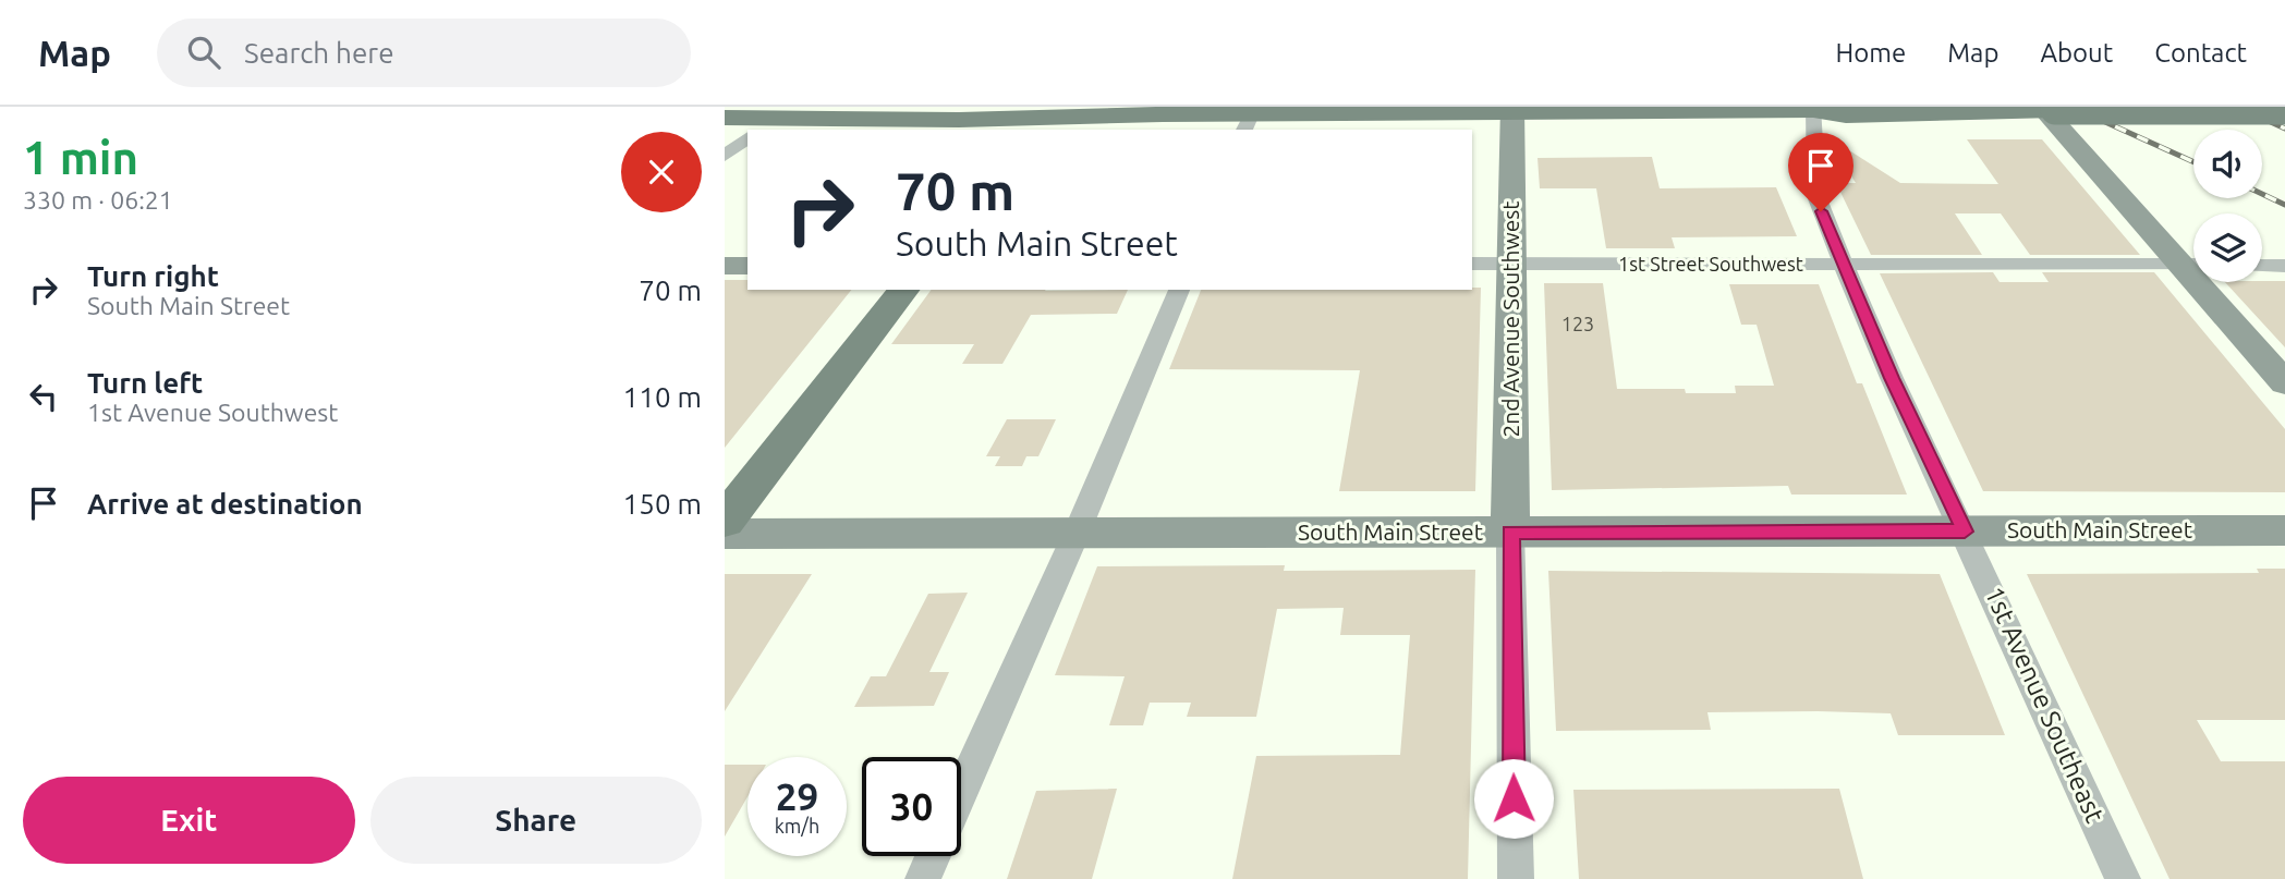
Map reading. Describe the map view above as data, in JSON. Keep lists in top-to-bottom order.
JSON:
{
  "streets": {
    "street": [
      "1st Street Southwest",
      "2nd Avenue Southwest",
      "South Main Street",
      "1st Avenue Southeast"
    ]
  },
  "crossings": [
    ["1st Street Southwest", "2nd Avenue Southwest"],
    ["1st Street Southwest", "1st Avenue Southeast"],
    ["2nd Avenue Southwest", "South Main Street"],
    ["South Main Street", "1st Avenue Southeast"]
  ],
  "house_numbers": ["123"],
  "page": {
    "header": "Map",
    "search": "Search here",
    "nav": [
      "Home",
      "Map",
      "About",
      "Contact"
    ],
    "heading": ["1 min", "330 m · 06:21"],
    "turn": ["70 m", "South Main Street"],
    "list": [
      {
        "name": "Turn right",
        "note": "South Main Street",
        "value": "70 m"
      },
      {
        "name": "Turn left",
        "note": "1st Avenue Southwest",
        "value": "110 m"
      },
      {
        "name": "Arrive at destination",
        "value": "150 m"
      }
    ],
    "speed": "29 km/h",
    "limit": "30",
    "buttons": ["Exit", "Share"]
  }
}
